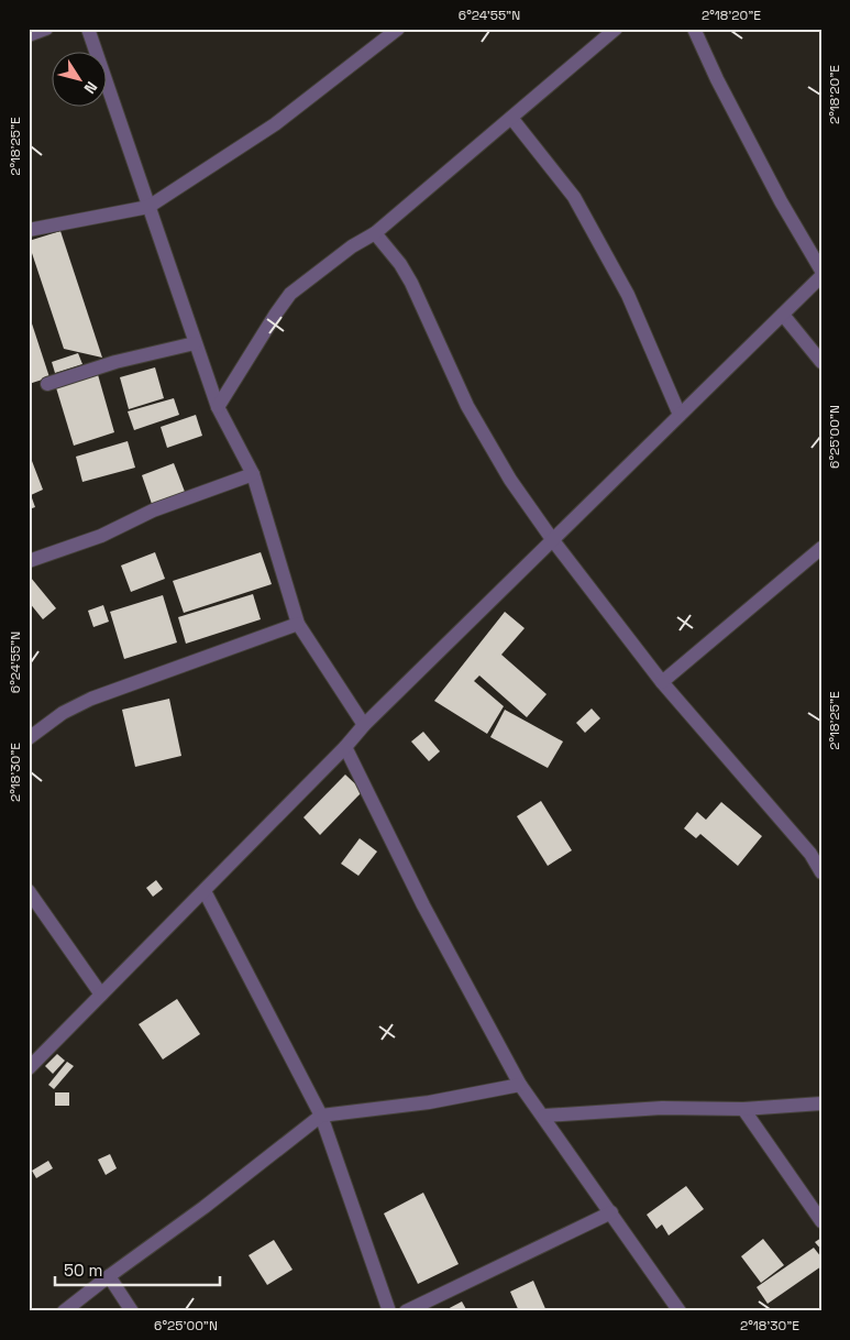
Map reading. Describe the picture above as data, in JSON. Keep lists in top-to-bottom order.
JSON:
{
  "scale_bar": "50 m",
  "north": "bottom right",
  "coordinates": [
    "6°24'55\"N",
    "2°18'20\"E",
    "2°18'25\"E",
    "6°25'00\"N",
    "2°18'30\"E"
  ]
}
